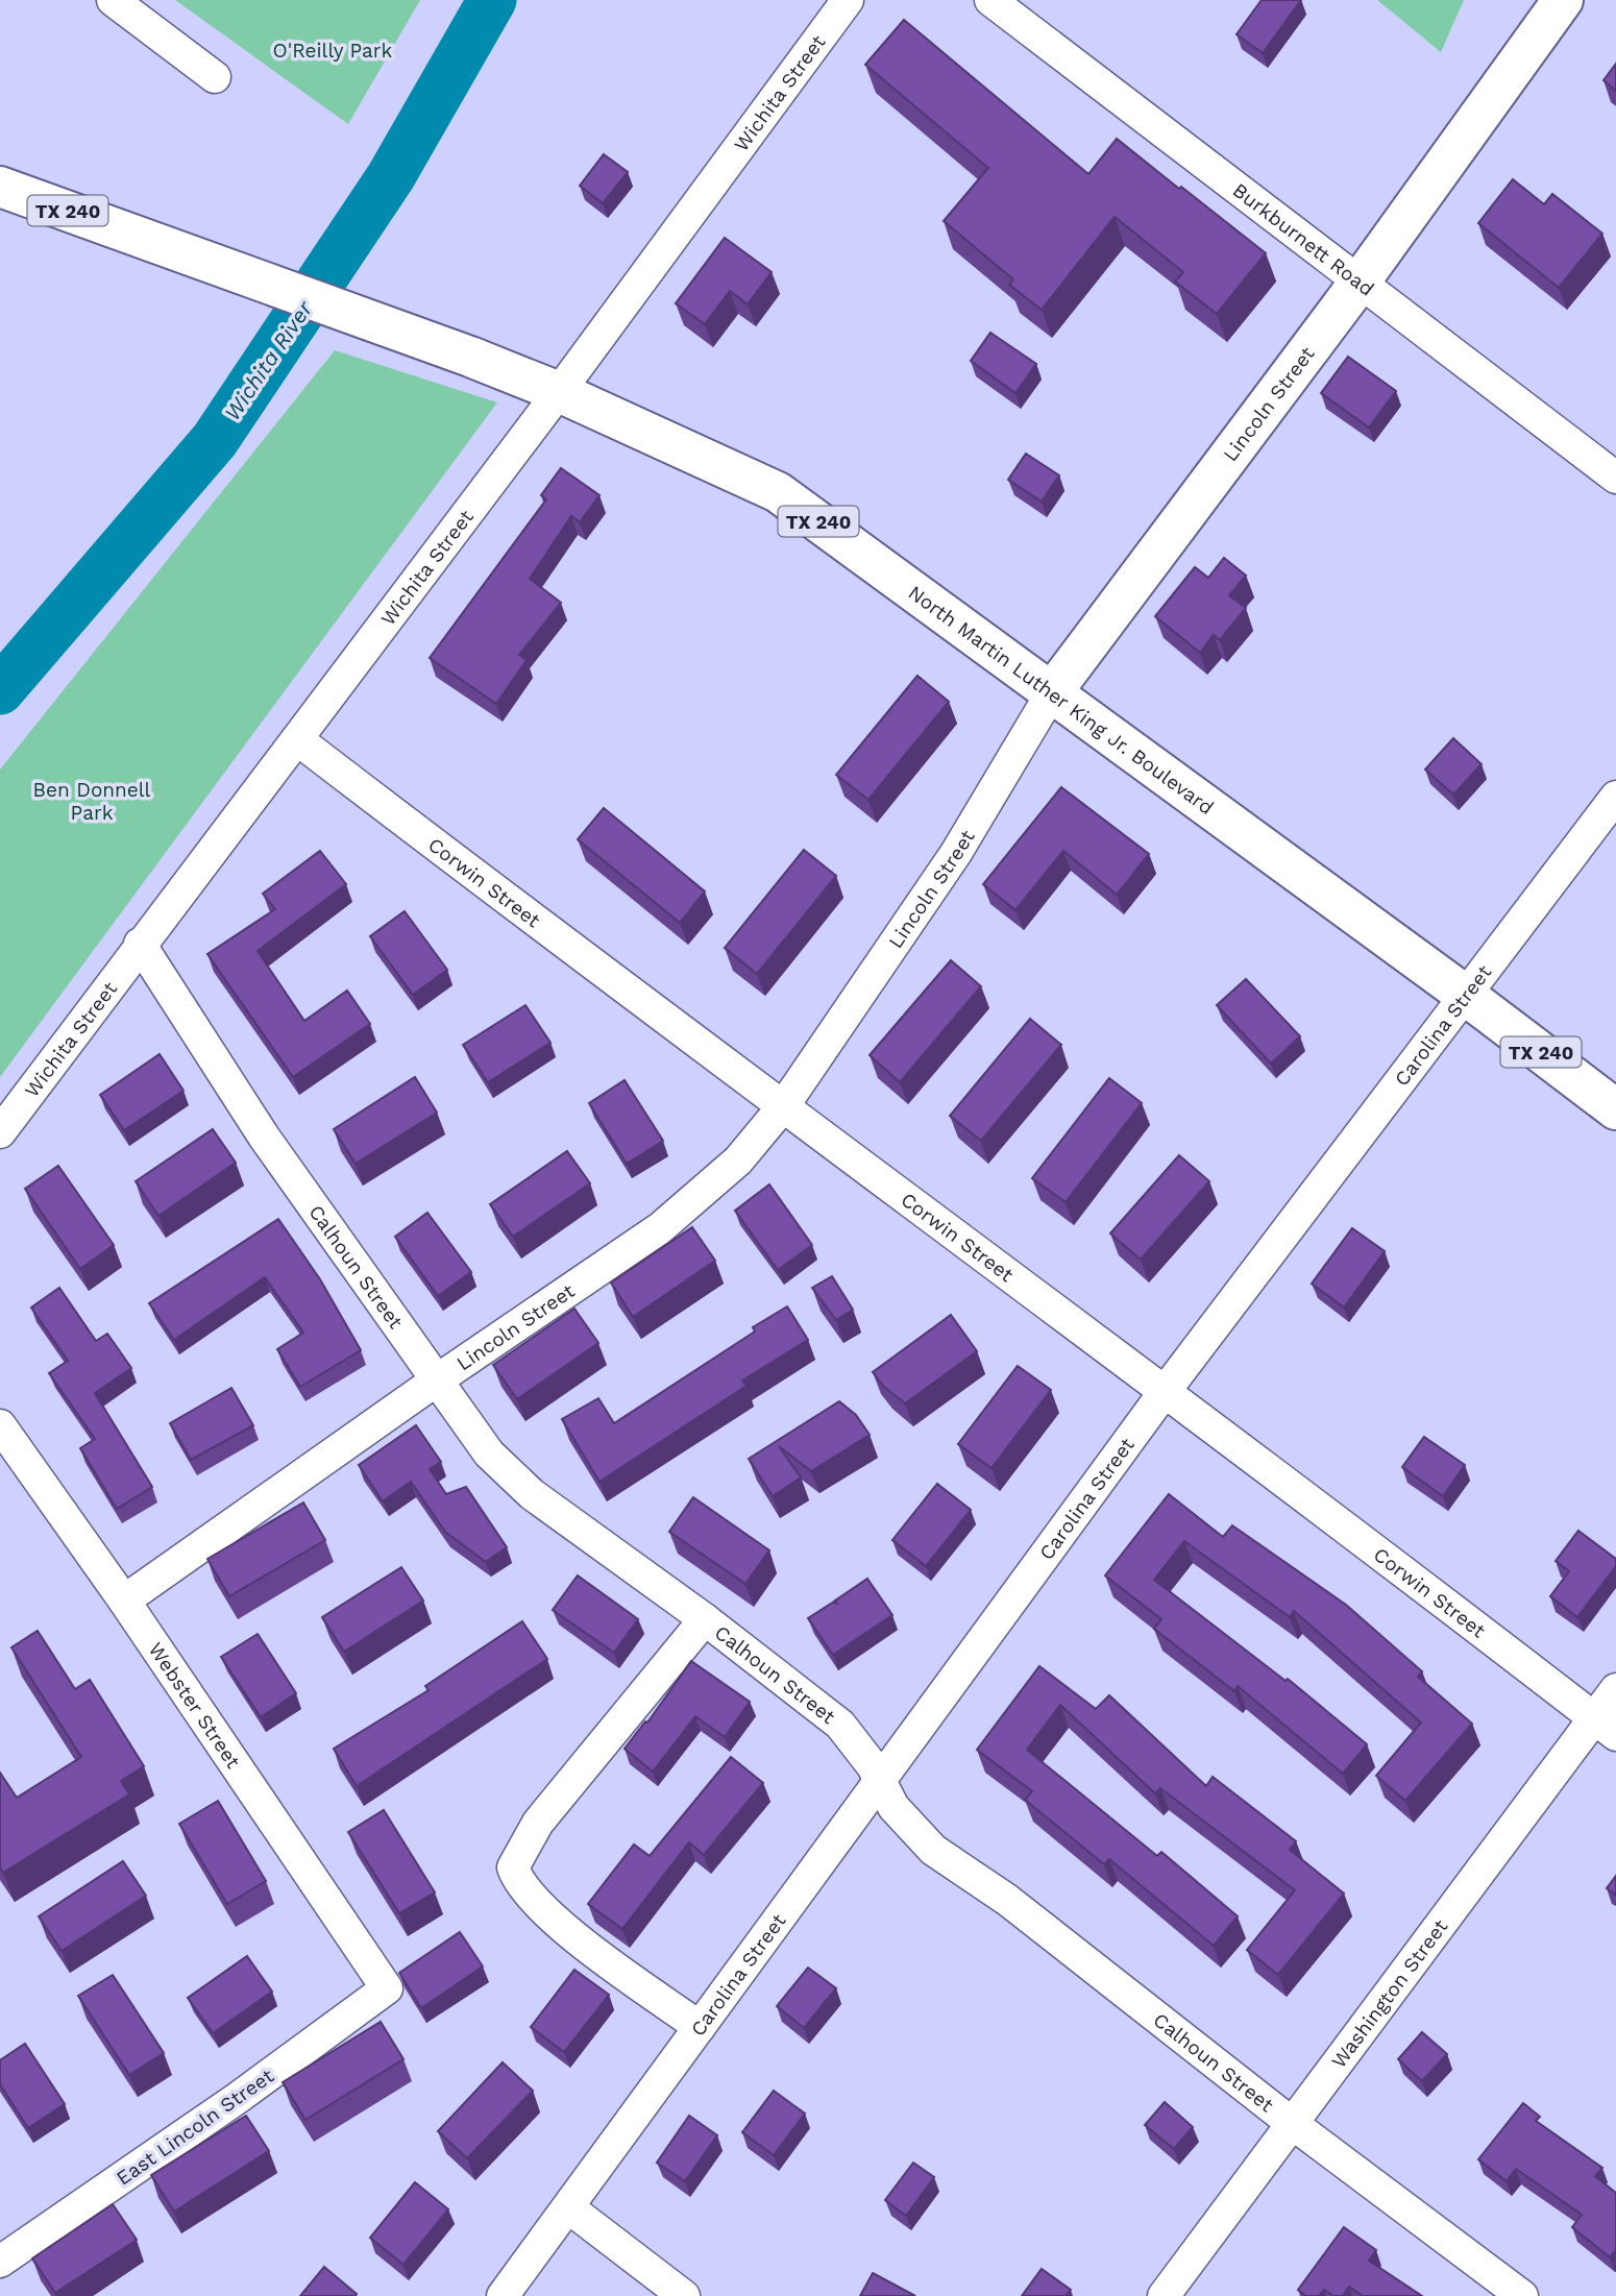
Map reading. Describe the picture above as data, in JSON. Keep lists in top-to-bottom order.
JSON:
{
  "streets": {
    "main road": ["TX 240", "Lincoln Street", "North Martin Luther King Jr. Boulevard"],
    "street": [
      "Wichita Street",
      "Burkburnett Road",
      "Corwin Street",
      "Carolina Street",
      "Calhoun Street",
      "Webster Street",
      "Washington Street",
      "East Lincoln Street"
    ]
  },
  "crossings": [
    ["Wichita Street", "North Martin Luther King Jr. Boulevard"],
    ["Wichita Street", "Corwin Street"],
    ["Wichita Street", "Calhoun Street"],
    ["Burkburnett Road", "Lincoln Street"],
    ["Lincoln Street", "North Martin Luther King Jr. Boulevard"],
    ["Lincoln Street", "Corwin Street"],
    ["Lincoln Street", "Calhoun Street"],
    ["Lincoln Street", "Webster Street"],
    ["North Martin Luther King Jr. Boulevard", "Carolina Street"],
    ["Corwin Street", "Carolina Street"],
    ["Corwin Street", "Washington Street"],
    ["Carolina Street", "Calhoun Street"],
    ["Calhoun Street", "Washington Street"],
    ["Webster Street", "East Lincoln Street"]
  ],
  "water": ["Wichita River"],
  "parks": ["O'Reilly Park", "Ben Donnell Park"]
}
